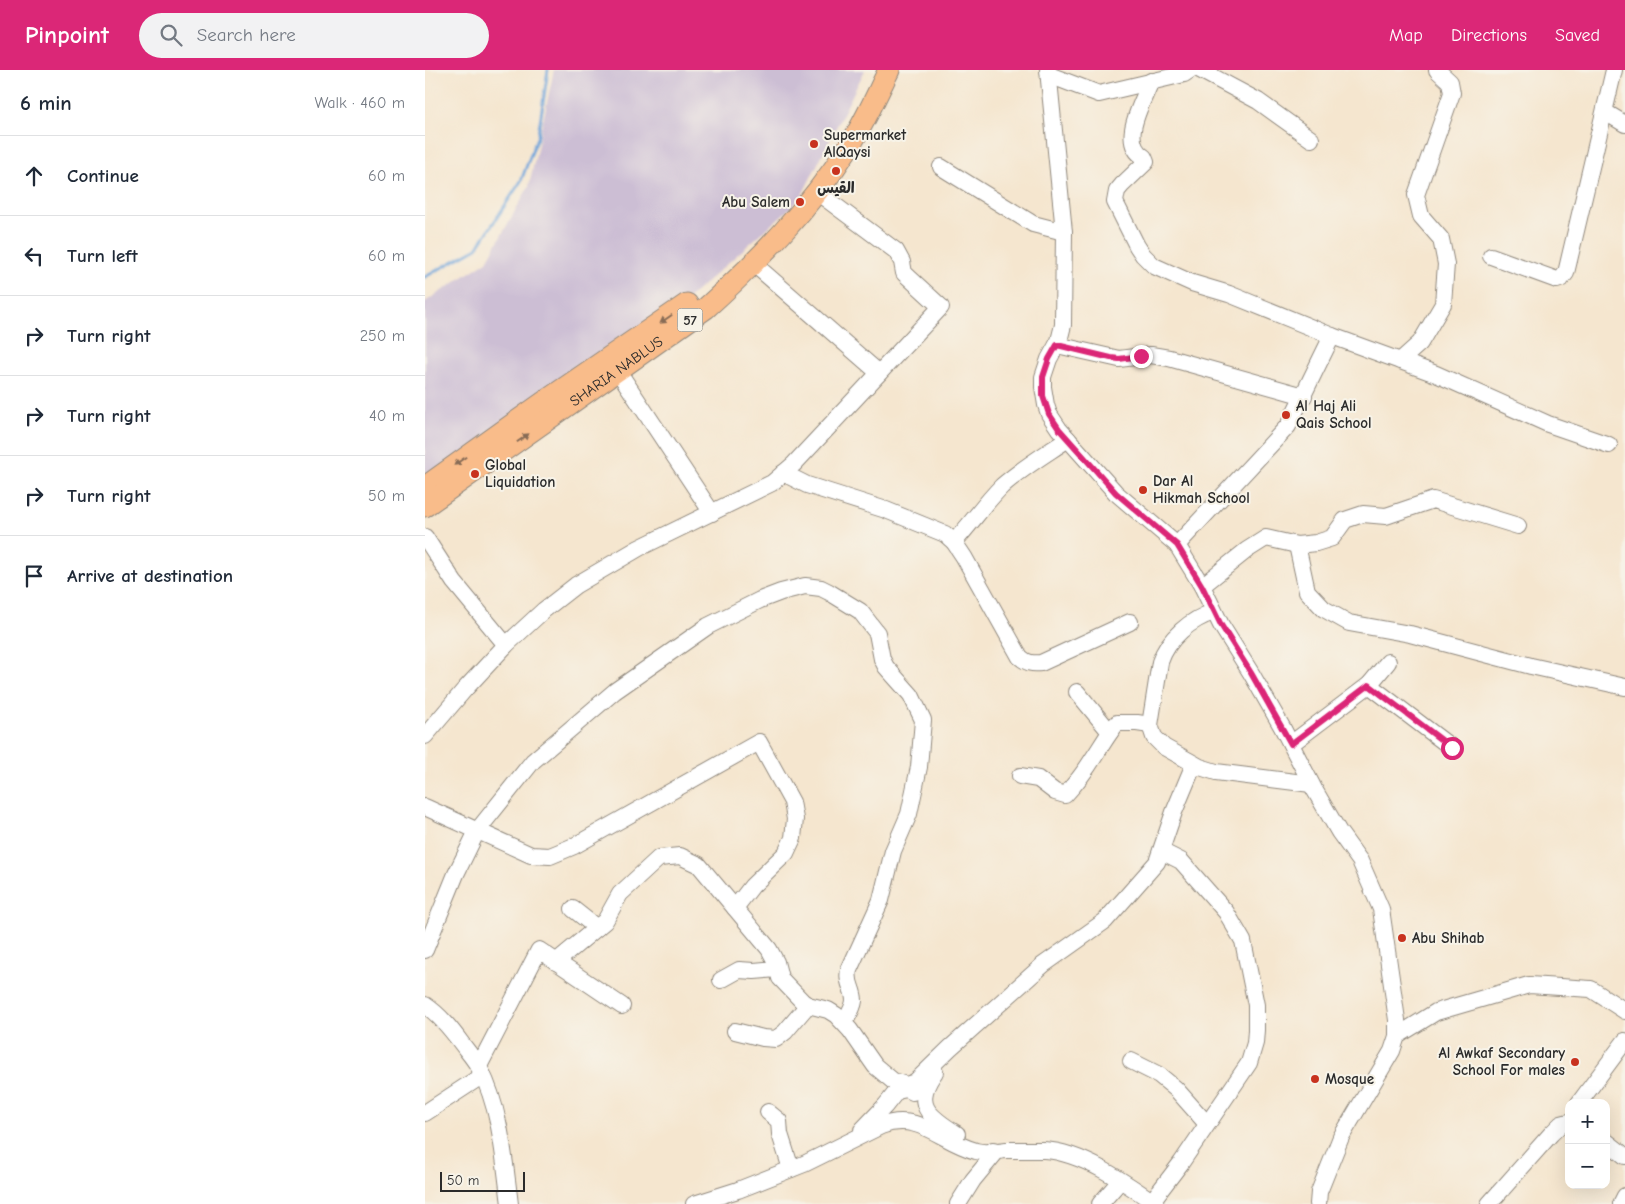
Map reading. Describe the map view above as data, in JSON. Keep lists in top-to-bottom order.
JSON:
{
  "streets": {
    "main road": ["57", "SHARIA NABLUS"]
  },
  "places": [
    "Supermarket AlQaysi",
    "القيس",
    "Abu Salem",
    "Al Haj Ali Qais School",
    "Global Liquidation",
    "Dar Al Hikmah School",
    "Abu Shihab",
    "Al Awkaf Secondary School For males",
    "Mosque"
  ],
  "scale_bar": "50 m",
  "page": {
    "header": "Pinpoint",
    "search": "Search here",
    "nav": ["Map", "Directions", "Saved"],
    "heading": ["6 min", "Walk · 460 m"],
    "list": [
      ["Continue", "60 m"],
      ["Turn left", "60 m"],
      ["Turn right", "250 m"],
      ["Turn right", "40 m"],
      ["Turn right", "50 m"],
      "Arrive at destination"
    ],
    "map_buttons": ["+", "−"],
    "scale": "50 m"
  }
}
